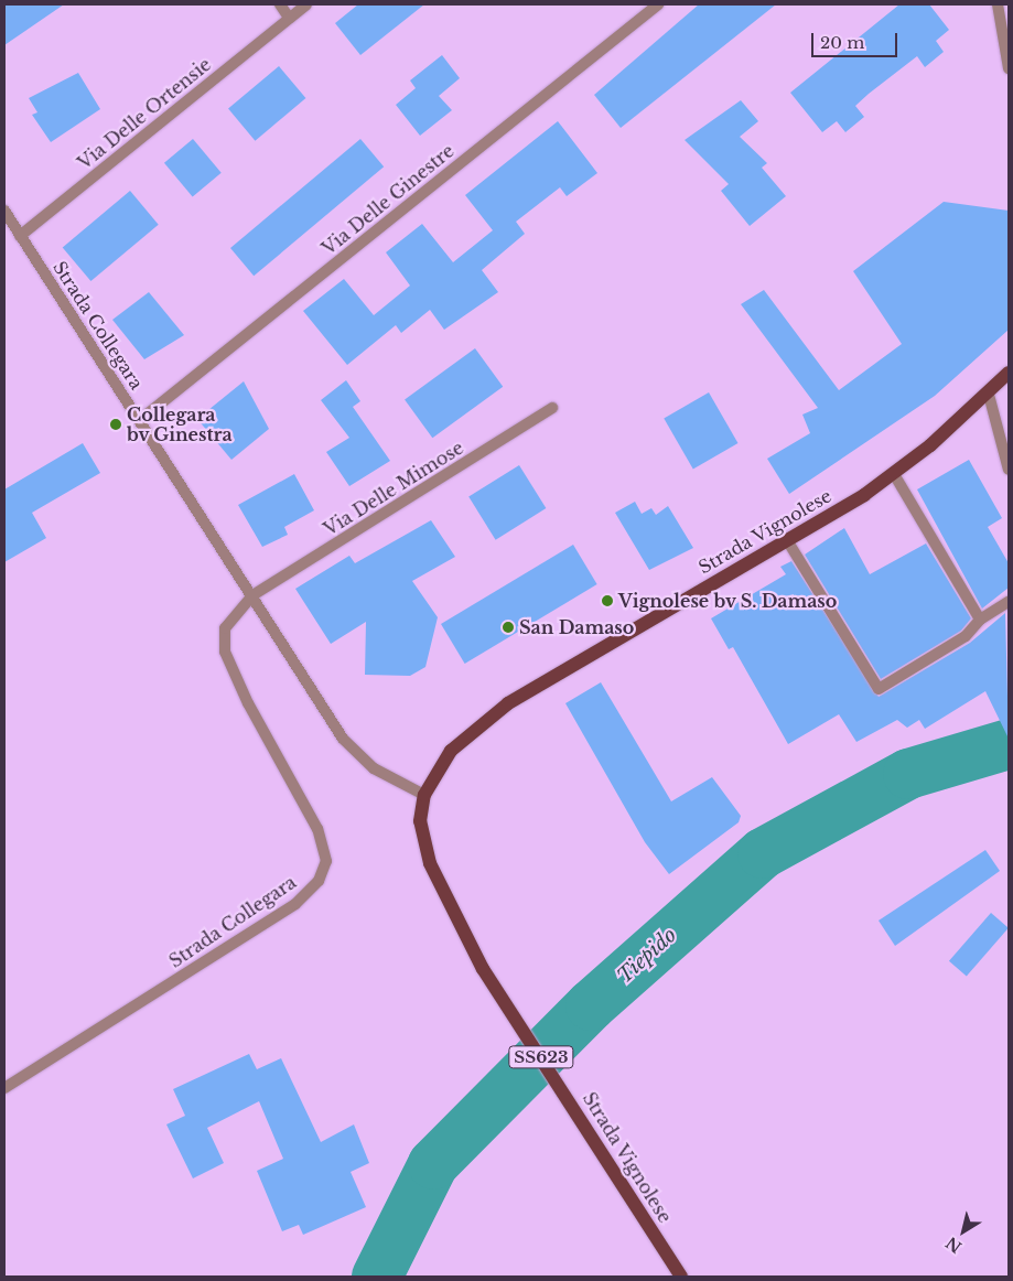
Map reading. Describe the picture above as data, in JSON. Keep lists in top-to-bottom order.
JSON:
{
  "streets": {
    "main road": ["Strada Vignolese", "SS623"],
    "street": [
      "Via Delle Ortensie",
      "Via Delle Ginestre",
      "Strada Collegara",
      "Via Delle Mimose"
    ]
  },
  "crossings": [
    ["Via Delle Ortensie", "Strada Collegara"],
    ["Via Delle Ginestre", "Strada Collegara"],
    ["Strada Collegara", "Via Delle Mimose"],
    ["Strada Collegara", "Strada Vignolese"]
  ],
  "water": ["Tiepido"],
  "places": ["Collegara bv Ginestra", "Vignolese bv S. Damaso", "San Damaso"],
  "scale_bar": "20 m",
  "north": "bottom left"
}
